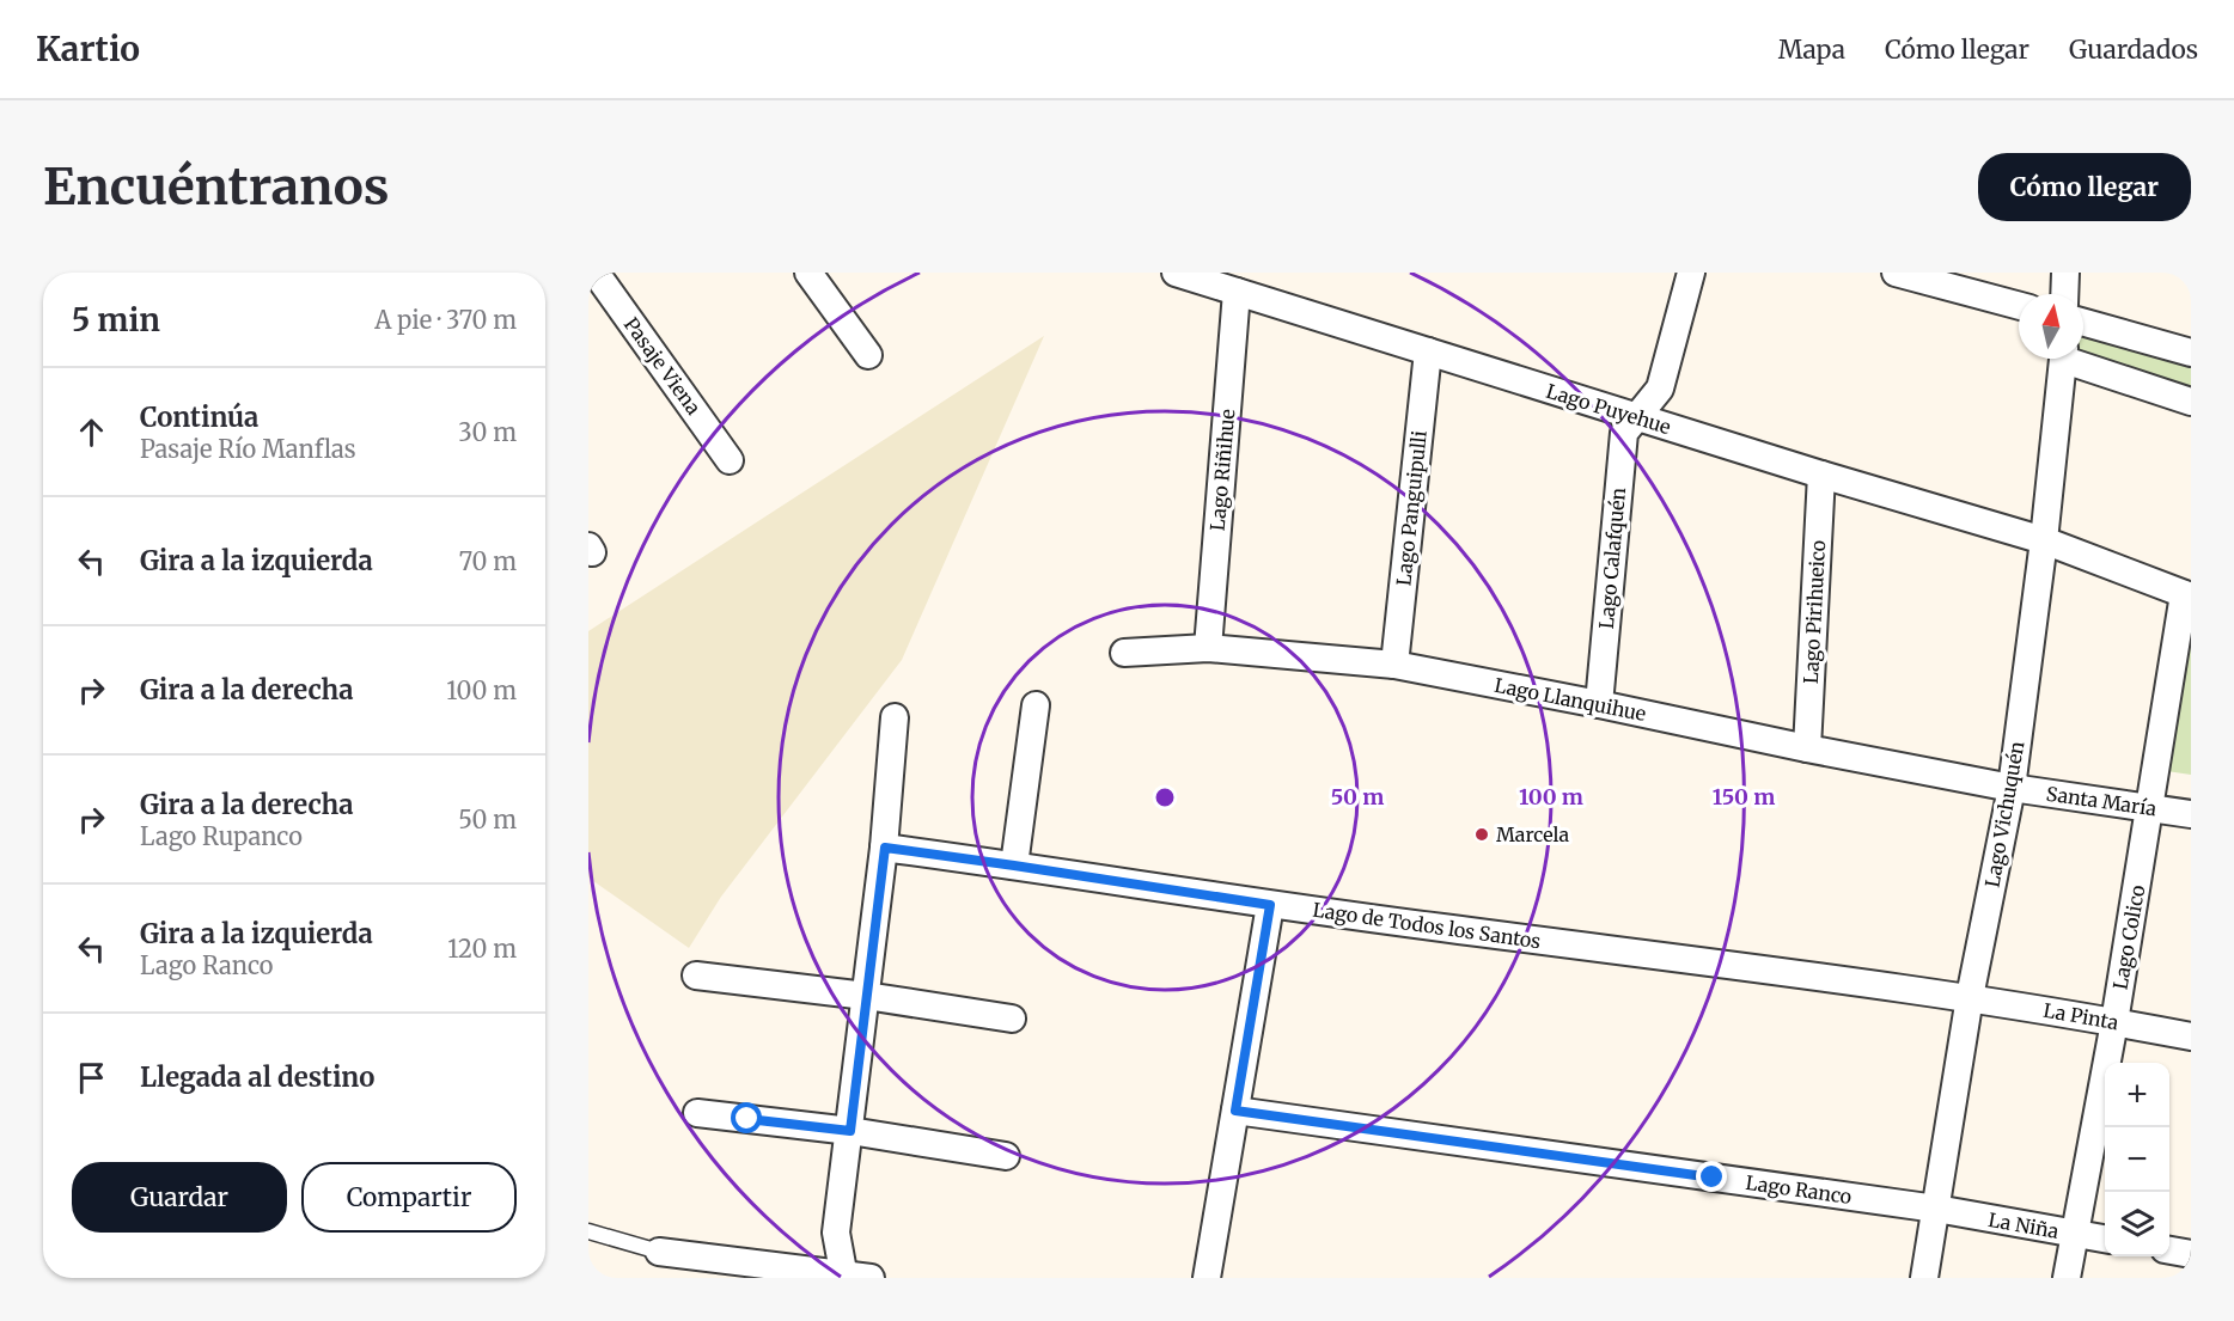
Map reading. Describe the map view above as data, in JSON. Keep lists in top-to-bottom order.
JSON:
{
  "streets": {
    "street": [
      "Pasaje Viena",
      "Lago Puyehue",
      "Lago Riñihue",
      "Lago Panguipulli",
      "Lago Calafquén",
      "Lago Pirihueico",
      "Lago Llanquihue",
      "Santa María",
      "Lago Vichuquén",
      "Lago de Todos los Santos",
      "Lago Colico",
      "La Pinta",
      "Lago Ranco",
      "La Niña"
    ]
  },
  "crossings": [
    ["Lago Puyehue", "Lago Riñihue"],
    ["Lago Puyehue", "Lago Panguipulli"],
    ["Lago Puyehue", "Lago Calafquén"],
    ["Lago Puyehue", "Lago Pirihueico"],
    ["Lago Puyehue", "Lago Vichuquén"],
    ["Lago Puyehue", "Lago Colico"],
    ["Lago Riñihue", "Lago Llanquihue"],
    ["Lago Panguipulli", "Lago Llanquihue"],
    ["Lago Calafquén", "Lago Llanquihue"],
    ["Lago Pirihueico", "Lago Llanquihue"],
    ["Lago Llanquihue", "Santa María"],
    ["Lago Llanquihue", "Lago Vichuquén"],
    ["Santa María", "Lago Vichuquén"],
    ["Santa María", "Lago Colico"],
    ["Lago Vichuquén", "Lago de Todos los Santos"],
    ["Lago Vichuquén", "La Pinta"],
    ["Lago Vichuquén", "Lago Ranco"],
    ["Lago Vichuquén", "La Niña"],
    ["Lago de Todos los Santos", "La Pinta"],
    ["Lago Colico", "La Pinta"],
    ["Lago Colico", "La Niña"],
    ["Lago Ranco", "La Niña"]
  ],
  "places": ["Marcela"],
  "north": "top",
  "page": {
    "header": "Kartio",
    "nav": ["Mapa", "Cómo llegar", "Guardados"],
    "buttons": [
      "Cómo llegar",
      ["Guardar", "Compartir"]
    ],
    "title": "Encuéntranos",
    "heading": ["5 min", "A pie · 370 m"],
    "list": [
      ["Continúa", "Pasaje Río Manflas", "30 m"],
      ["Gira a la izquierda", "70 m"],
      ["Gira a la derecha", "100 m"],
      ["Gira a la derecha", "Lago Rupanco", "50 m"],
      ["Gira a la izquierda", "Lago Ranco", "120 m"],
      "Llegada al destino"
    ],
    "map_buttons": ["+", "−"]
  },
  "rings": ["50 m", "100 m", "150 m"]
}
